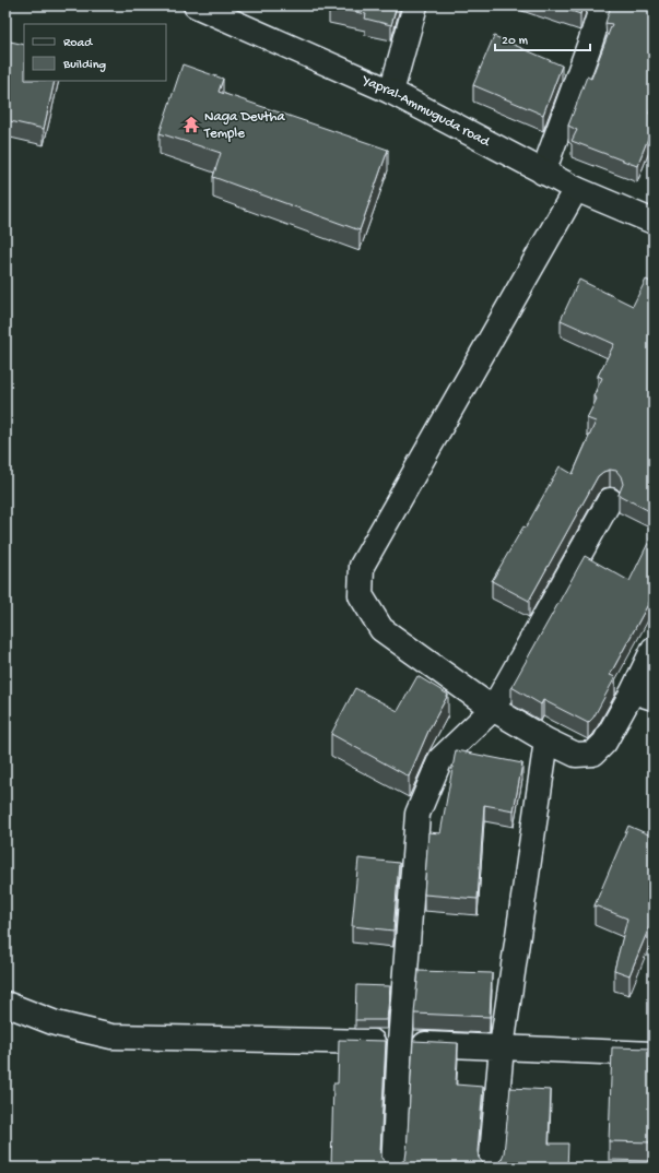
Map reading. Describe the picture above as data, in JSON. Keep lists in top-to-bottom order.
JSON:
{
  "streets": {
    "street": ["Yapral-Ammuguda road"]
  },
  "places": {
    "temple": ["Naga Devtha Temple"]
  },
  "legend": ["Road", "Building"],
  "scale_bar": "20 m"
}
